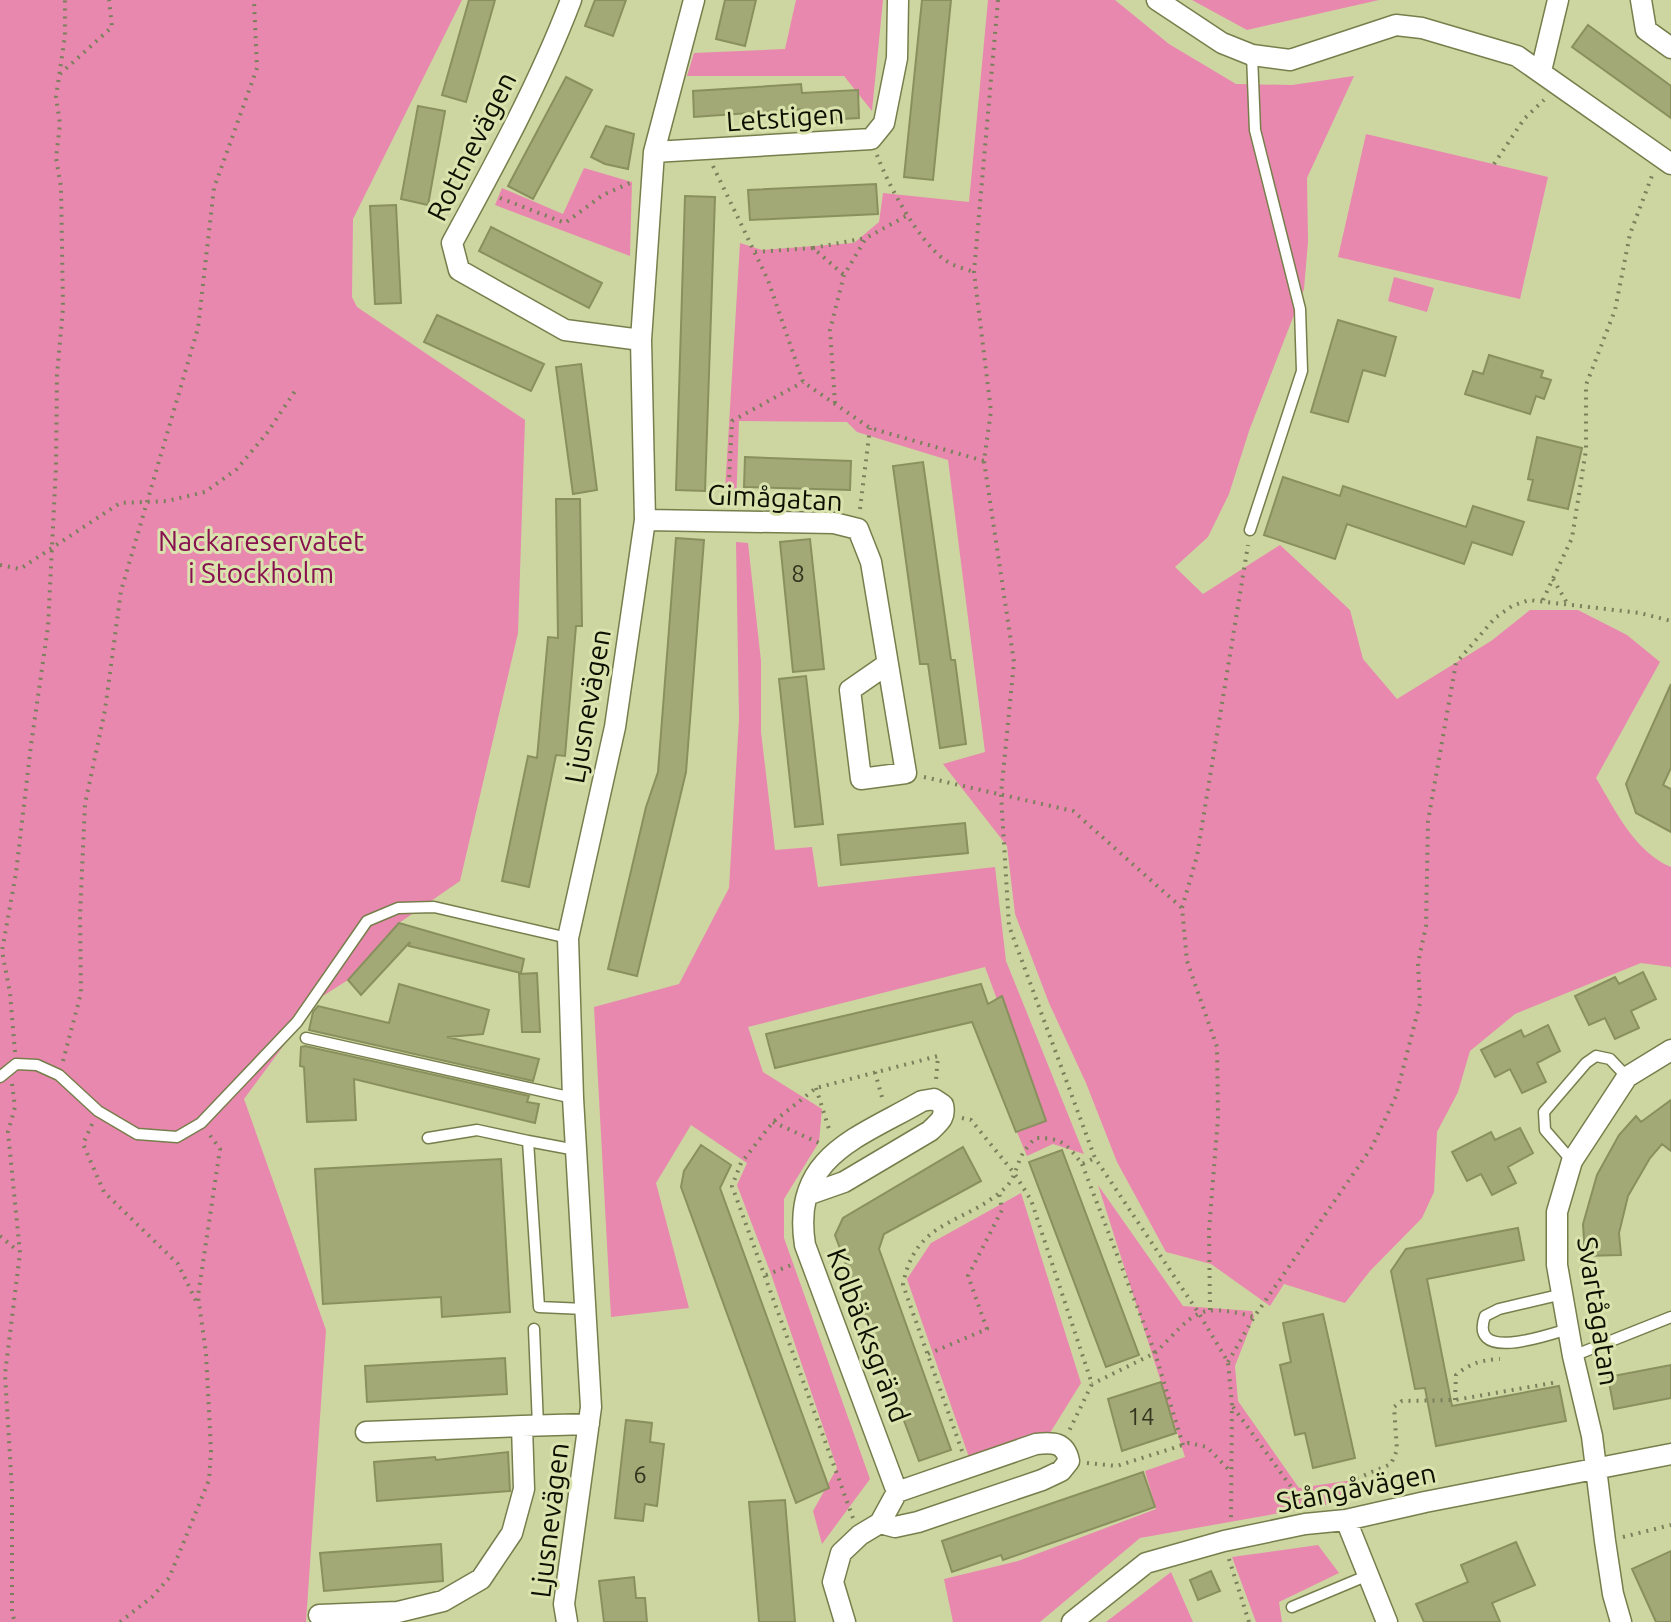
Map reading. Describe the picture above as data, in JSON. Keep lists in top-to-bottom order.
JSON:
{
  "streets": {
    "street": [
      "Letstigen",
      "Rottnevägen",
      "Gimågatan",
      "Ljusnevägen",
      "Svartågatan",
      "Kolbäcksgränd",
      "Stångåvägen"
    ]
  },
  "crossings": [
    ["Letstigen", "Ljusnevägen"],
    ["Rottnevägen", "Ljusnevägen"],
    ["Gimågatan", "Ljusnevägen"],
    ["Svartågatan", "Stångåvägen"]
  ],
  "parks": ["Nackareservatet i Stockholm"],
  "house_numbers": ["8", "14", "6"]
}
